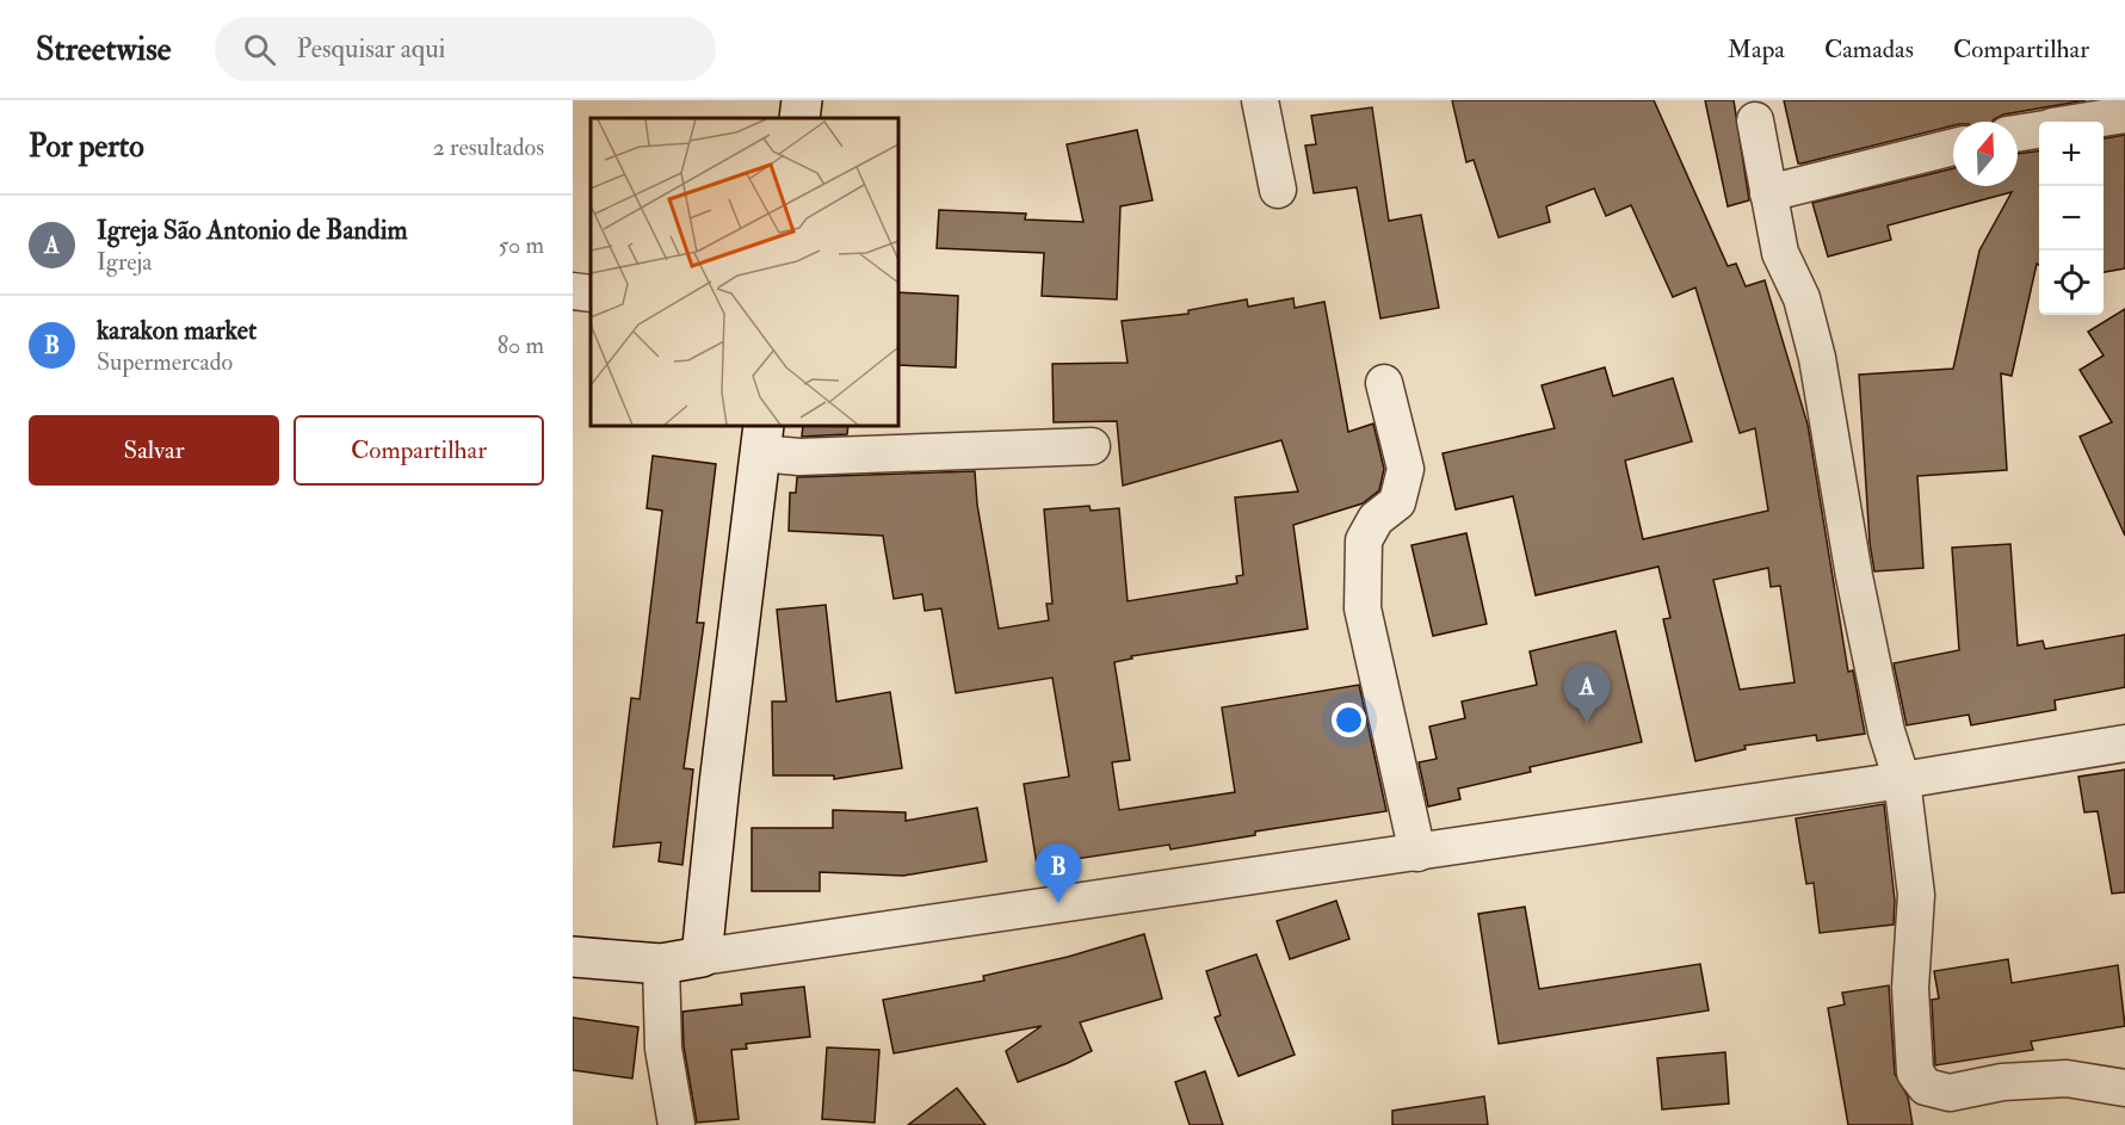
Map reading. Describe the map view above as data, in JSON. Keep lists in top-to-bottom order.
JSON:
{
  "north": "top",
  "page": {
    "header": "Streetwise",
    "search": "Pesquisar aqui",
    "nav": ["Mapa", "Camadas", "Compartilhar"],
    "heading": ["Por perto", "2 resultados"],
    "map_buttons": ["+", "−"],
    "list": [
      {
        "mark": "A",
        "name": "Igreja São Antonio de Bandim",
        "note": "Igreja",
        "value": "50 m"
      },
      {
        "mark": "B",
        "name": "karakon market",
        "note": "Supermercado",
        "value": "80 m"
      }
    ],
    "buttons": ["Salvar", "Compartilhar"],
    "pins": ["A", "B"]
  }
}
